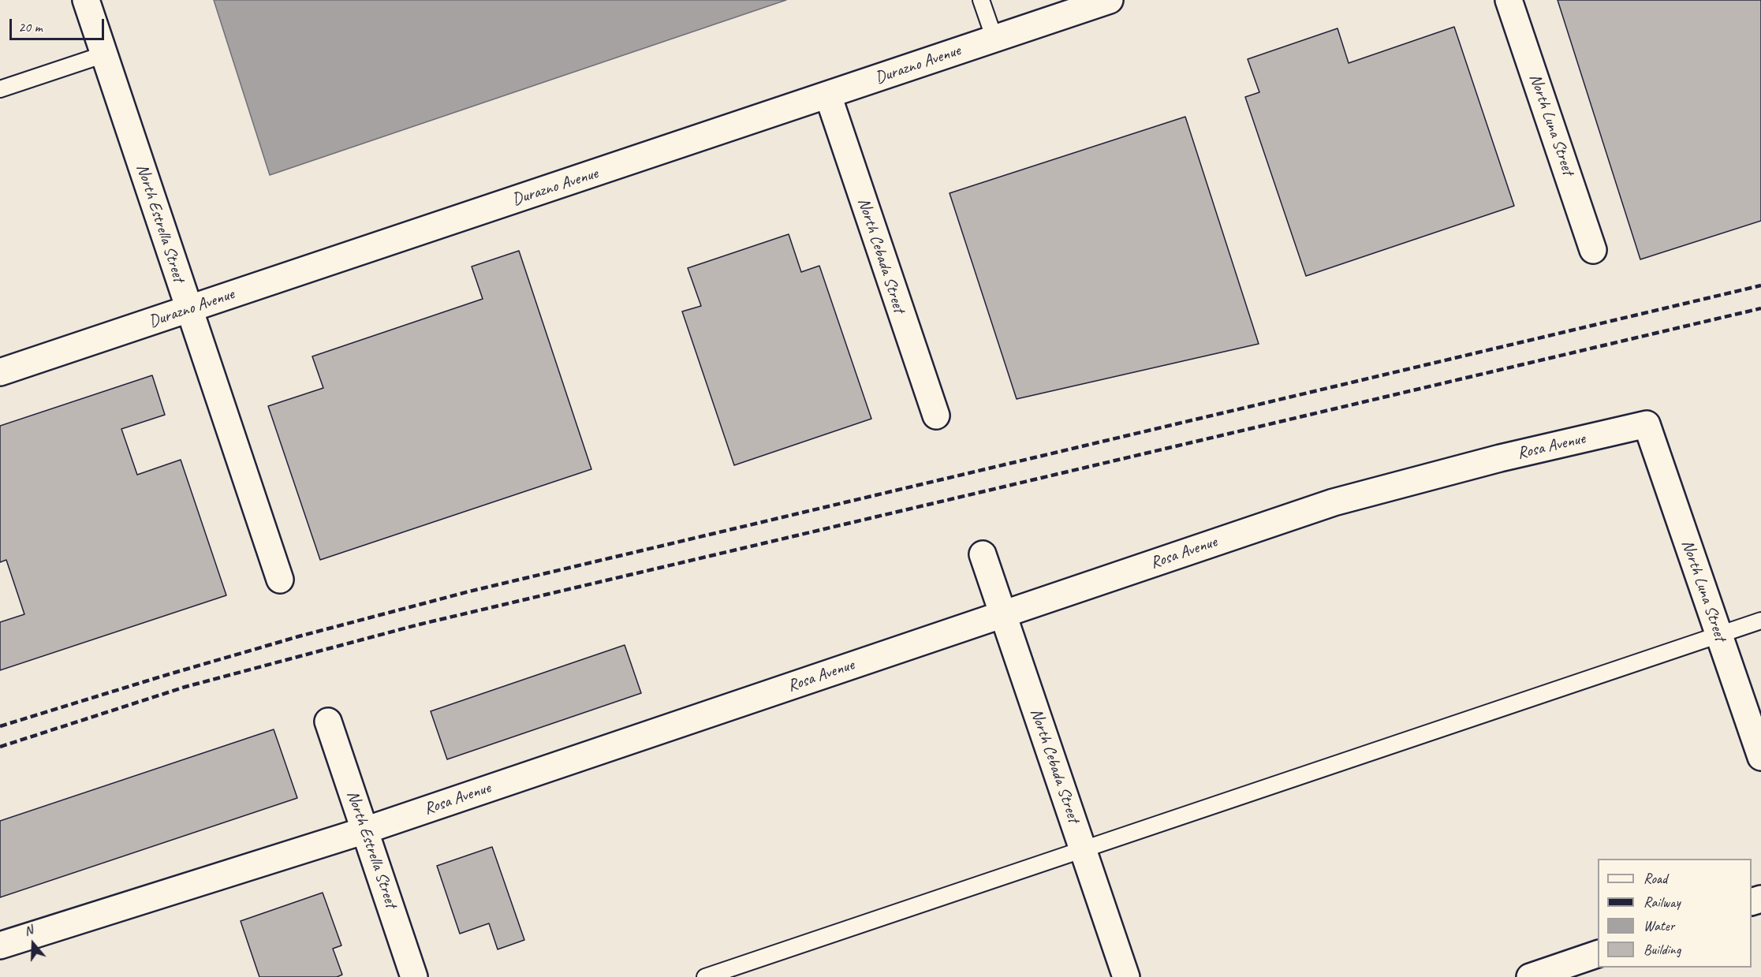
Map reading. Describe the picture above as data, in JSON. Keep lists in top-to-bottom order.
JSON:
{
  "streets": {
    "street": [
      "Durazno Avenue",
      "North Luna Street",
      "North Estrella Street",
      "North Cebada Street",
      "Rosa Avenue"
    ]
  },
  "crossings": [
    ["Durazno Avenue", "North Estrella Street"],
    ["Durazno Avenue", "North Cebada Street"],
    ["North Luna Street", "Rosa Avenue"],
    ["North Estrella Street", "Rosa Avenue"],
    ["North Cebada Street", "Rosa Avenue"]
  ],
  "legend": [
    "Road",
    "Railway",
    "Water",
    "Building"
  ],
  "scale_bar": "20 m",
  "north": "top"
}
